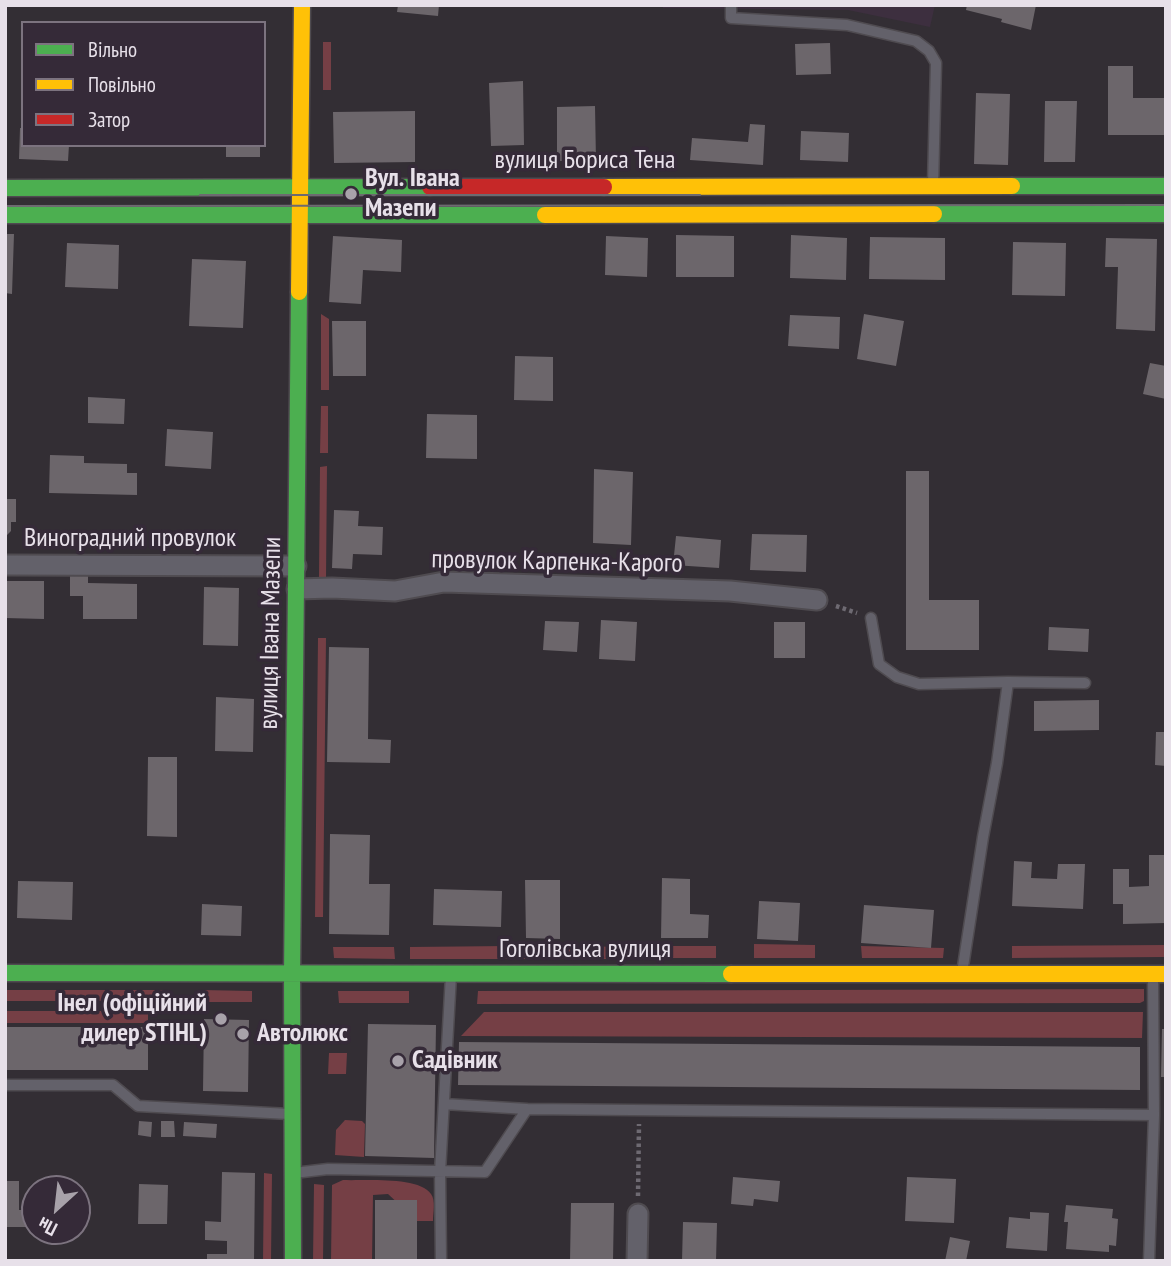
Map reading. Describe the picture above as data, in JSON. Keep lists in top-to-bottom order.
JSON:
{
  "streets": {
    "street": [
      "вулиця Бориса Тена",
      "Виноградний провулок",
      "провулок Карпенка-Карого",
      "вулиця Івана Мазепи",
      "Гоголівська вулиця"
    ]
  },
  "crossings": [
    ["вулиця Бориса Тена", "вулиця Івана Мазепи"],
    ["Виноградний провулок", "вулиця Івана Мазепи"],
    ["провулок Карпенка-Карого", "вулиця Івана Мазепи"],
    ["вулиця Івана Мазепи", "Гоголівська вулиця"]
  ],
  "places": [
    "Вул. Івана Мазепи",
    "Інел (офіційний дилер STIHL)",
    "Автолюкс",
    "Садівник"
  ],
  "legend": ["Вільно", "Повільно", "Затор"],
  "north": "bottom left"
}
